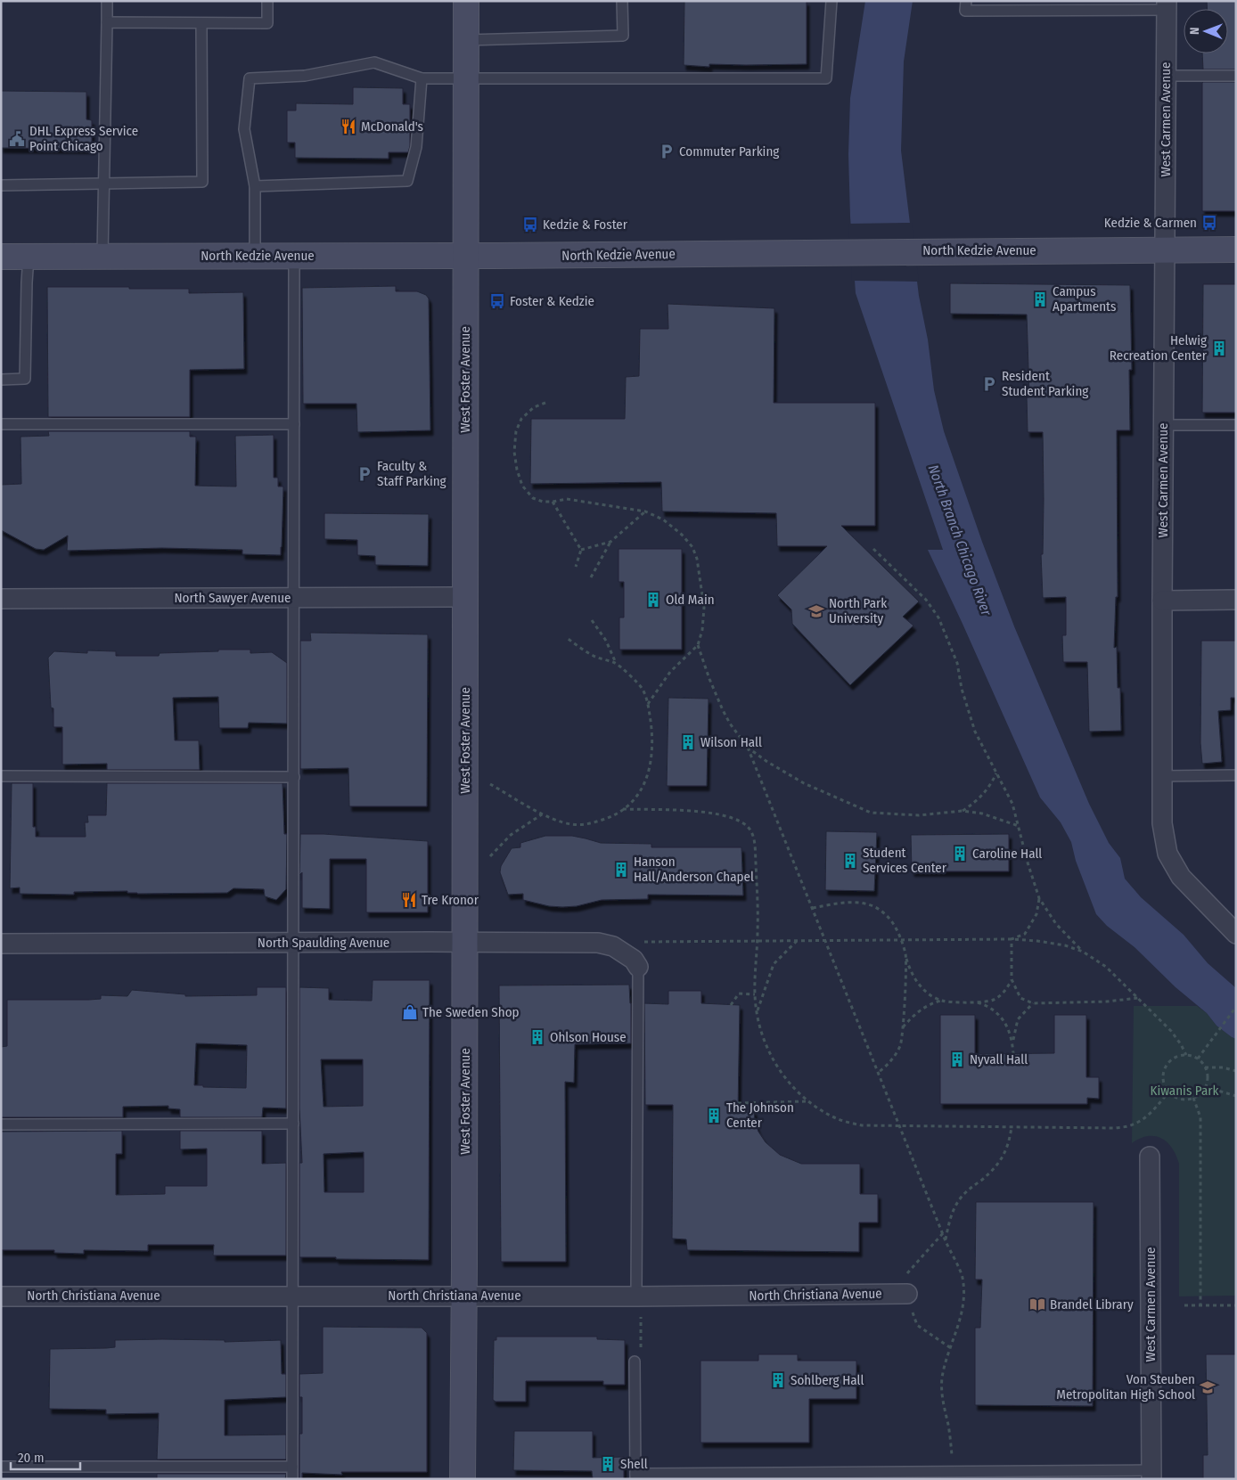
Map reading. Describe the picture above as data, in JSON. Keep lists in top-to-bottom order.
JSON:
{
  "streets": {
    "main road": ["North Kedzie Avenue", "West Foster Avenue"],
    "street": [
      "West Carmen Avenue",
      "North Sawyer Avenue",
      "North Spaulding Avenue",
      "North Christiana Avenue"
    ]
  },
  "crossings": [
    ["West Carmen Avenue", "North Kedzie Avenue"],
    ["North Kedzie Avenue", "West Foster Avenue"],
    ["West Foster Avenue", "North Sawyer Avenue"],
    ["West Foster Avenue", "North Spaulding Avenue"],
    ["West Foster Avenue", "North Christiana Avenue"]
  ],
  "water": ["North Branch Chicago River"],
  "parks": ["Kiwanis Park"],
  "places": {
    "restaurant": ["McDonald's", "Tre Kronor"],
    "public building": ["DHL Express Service Point Chicago"],
    "parking": ["Commuter Parking", "Resident Student Parking", "Faculty & Staff Parking"],
    "bus stop": ["Kedzie & Carmen", "Kedzie & Foster", "Foster & Kedzie"],
    "building": [
      "Campus Apartments",
      "Helwig Recreation Center",
      "Old Main",
      "Wilson Hall",
      "Caroline Hall",
      "Student Services Center",
      "Hanson Hall/Anderson Chapel",
      "Ohlson House",
      "Nyvall Hall",
      "The Johnson Center",
      "Sohlberg Hall",
      "Shell"
    ],
    "school or university": ["North Park University", "Von Steuben Metropolitan High School"],
    "shop": ["The Sweden Shop"],
    "library": ["Brandel Library"]
  },
  "scale_bar": "20 m",
  "north": "left"
}
